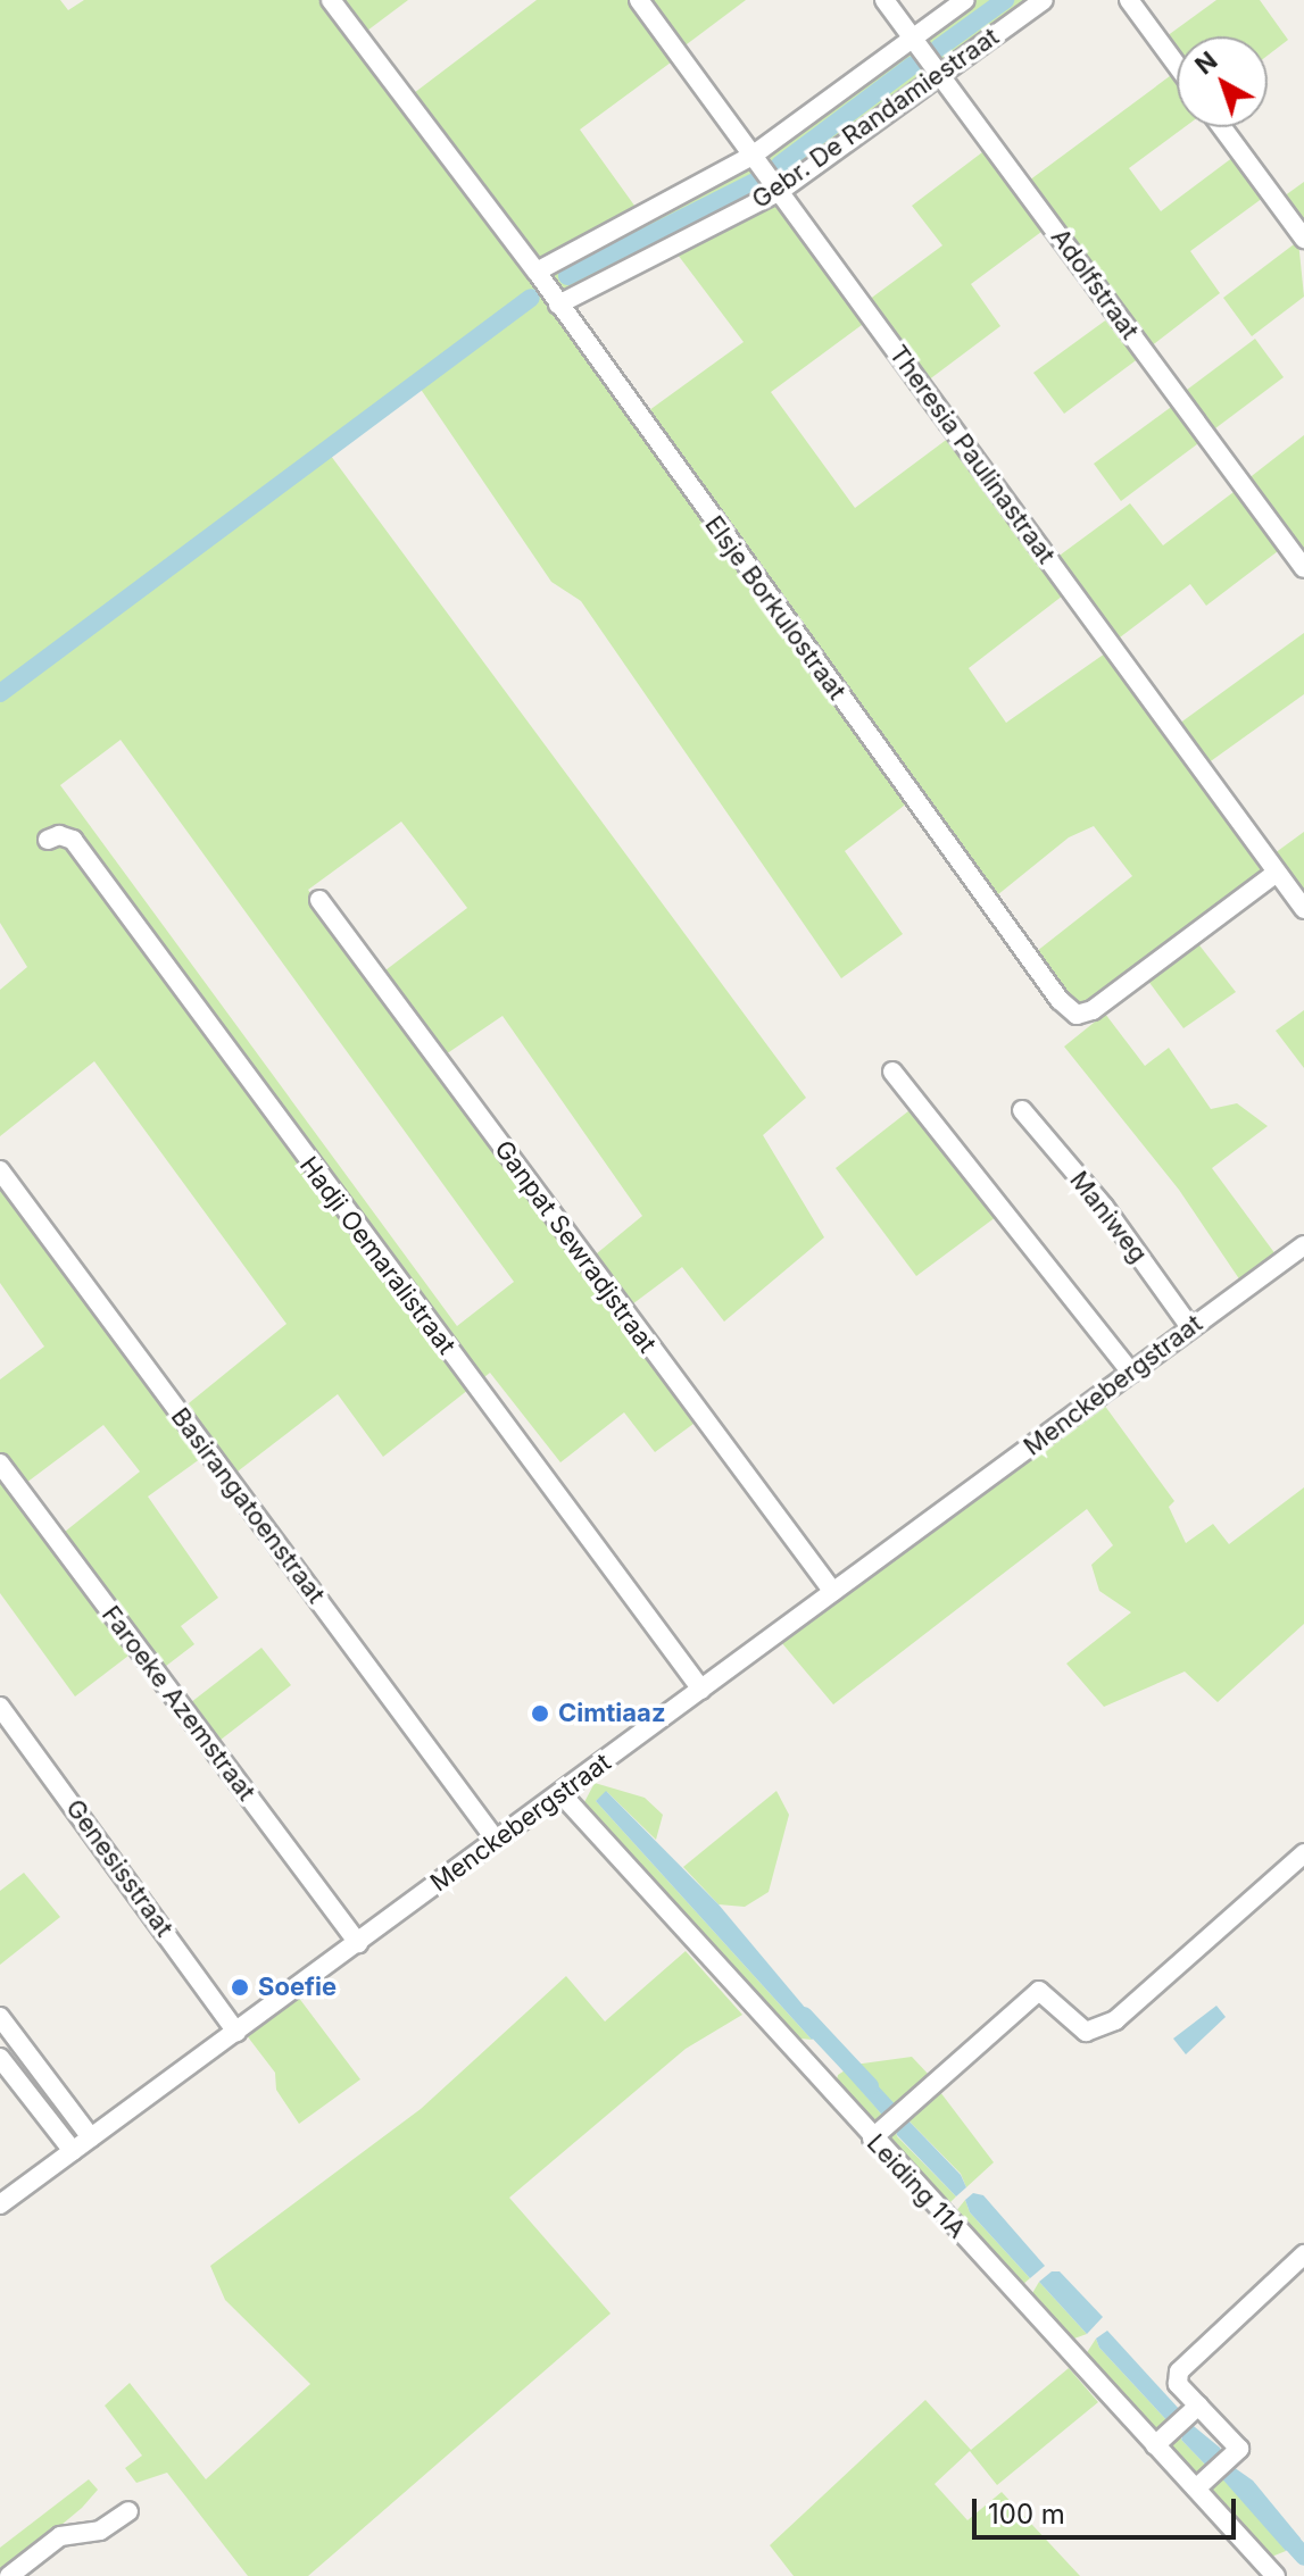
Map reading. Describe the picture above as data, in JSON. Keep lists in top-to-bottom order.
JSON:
{
  "streets": {
    "street": [
      "Gebr. De Randamiestraat",
      "Adolfstraat",
      "Theresia Paulinastraat",
      "Elsje Borkulostraat",
      "Maniweg",
      "Ganpat Sewradjstraat",
      "Hadji Oemaralistraat",
      "Menckebergstraat",
      "Basirangatoenstraat",
      "Faroeke Azemstraat",
      "Genesisstraat",
      "Leiding 11A"
    ]
  },
  "crossings": [
    ["Gebr. De Randamiestraat", "Adolfstraat"],
    ["Gebr. De Randamiestraat", "Theresia Paulinastraat"],
    ["Gebr. De Randamiestraat", "Elsje Borkulostraat"],
    ["Theresia Paulinastraat", "Elsje Borkulostraat"],
    ["Maniweg", "Menckebergstraat"],
    ["Ganpat Sewradjstraat", "Menckebergstraat"],
    ["Hadji Oemaralistraat", "Menckebergstraat"],
    ["Menckebergstraat", "Basirangatoenstraat"],
    ["Menckebergstraat", "Faroeke Azemstraat"],
    ["Menckebergstraat", "Genesisstraat"],
    ["Menckebergstraat", "Leiding 11A"]
  ],
  "places": ["Cimtiaaz", "Soefie"],
  "scale_bar": "100 m",
  "north": "top left"
}
